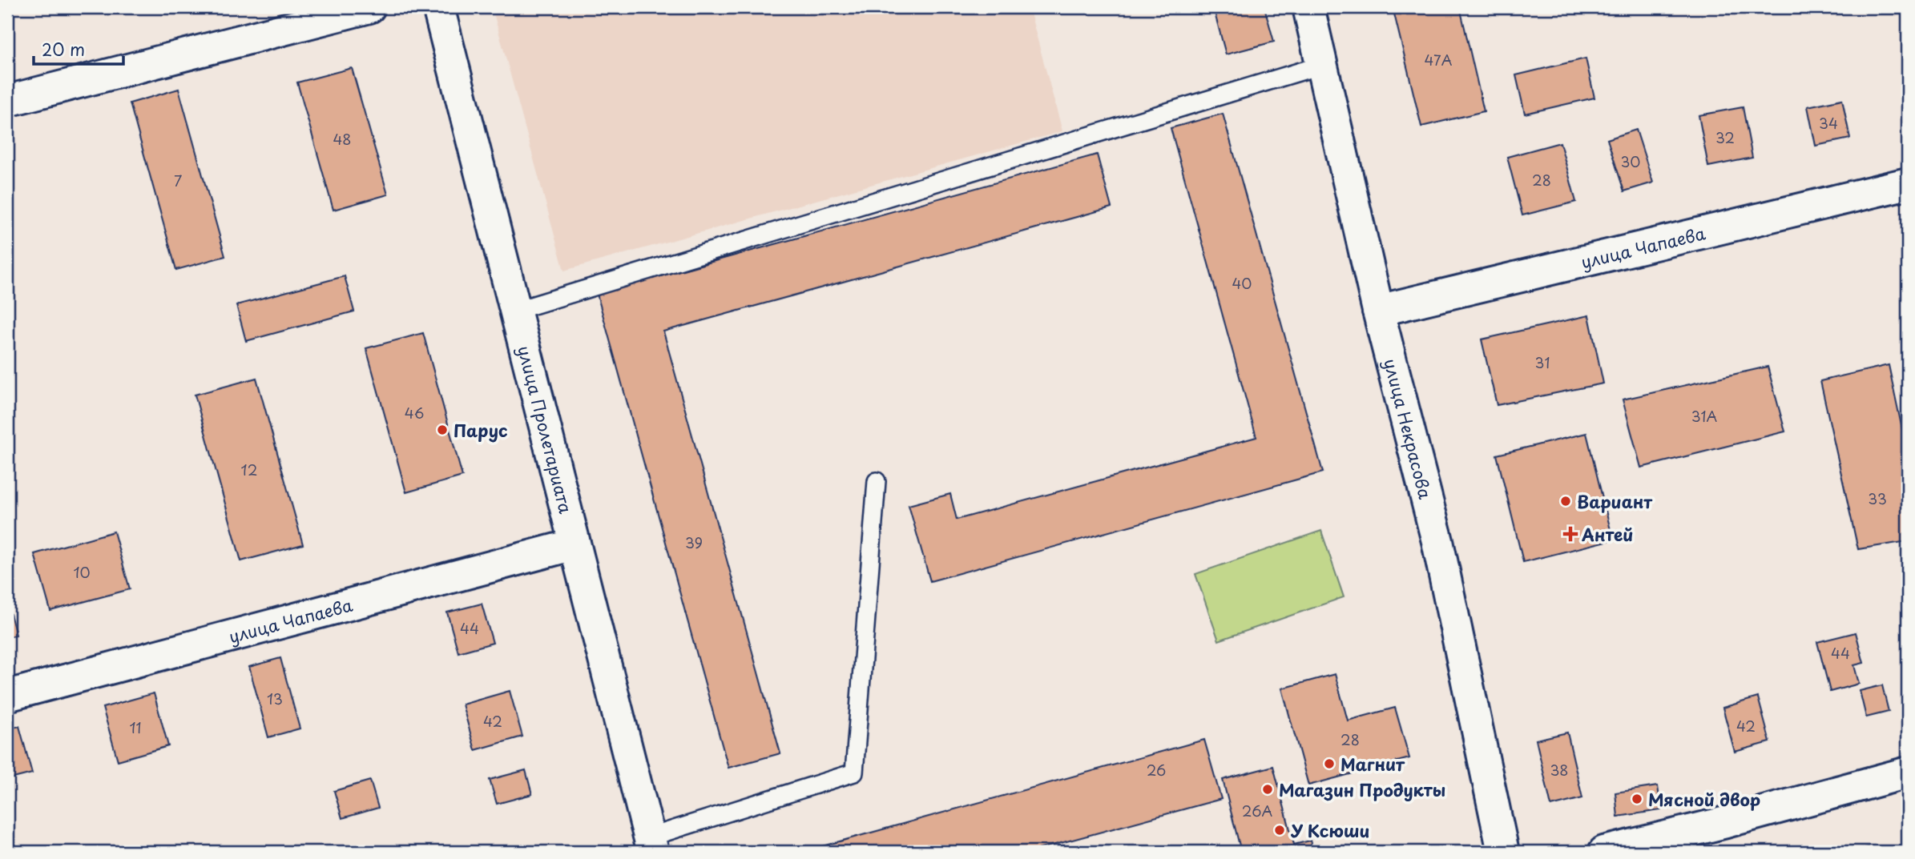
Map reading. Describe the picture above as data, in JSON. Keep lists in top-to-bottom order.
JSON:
{
  "streets": {
    "street": ["улица Чапаева", "улица Пролетариата", "улица Некрасова"]
  },
  "crossings": [
    ["улица Чапаева", "улица Пролетариата"],
    ["улица Чапаева", "улица Некрасова"]
  ],
  "places": {
    "other": [
      "Парус",
      "Вариант",
      "Магнит",
      "Магазин Продукты",
      "Мясной двор",
      "У Ксюши"
    ],
    "health": ["Антей"]
  },
  "house_numbers": [
    "47А",
    "34",
    "32",
    "48",
    "30",
    "28",
    "7",
    "40",
    "31",
    "46",
    "31А",
    "12",
    "33",
    "39",
    "10",
    "44",
    "44",
    "13",
    "42",
    "42",
    "11",
    "28",
    "26",
    "38",
    "26А"
  ],
  "scale_bar": "20 m"
}
